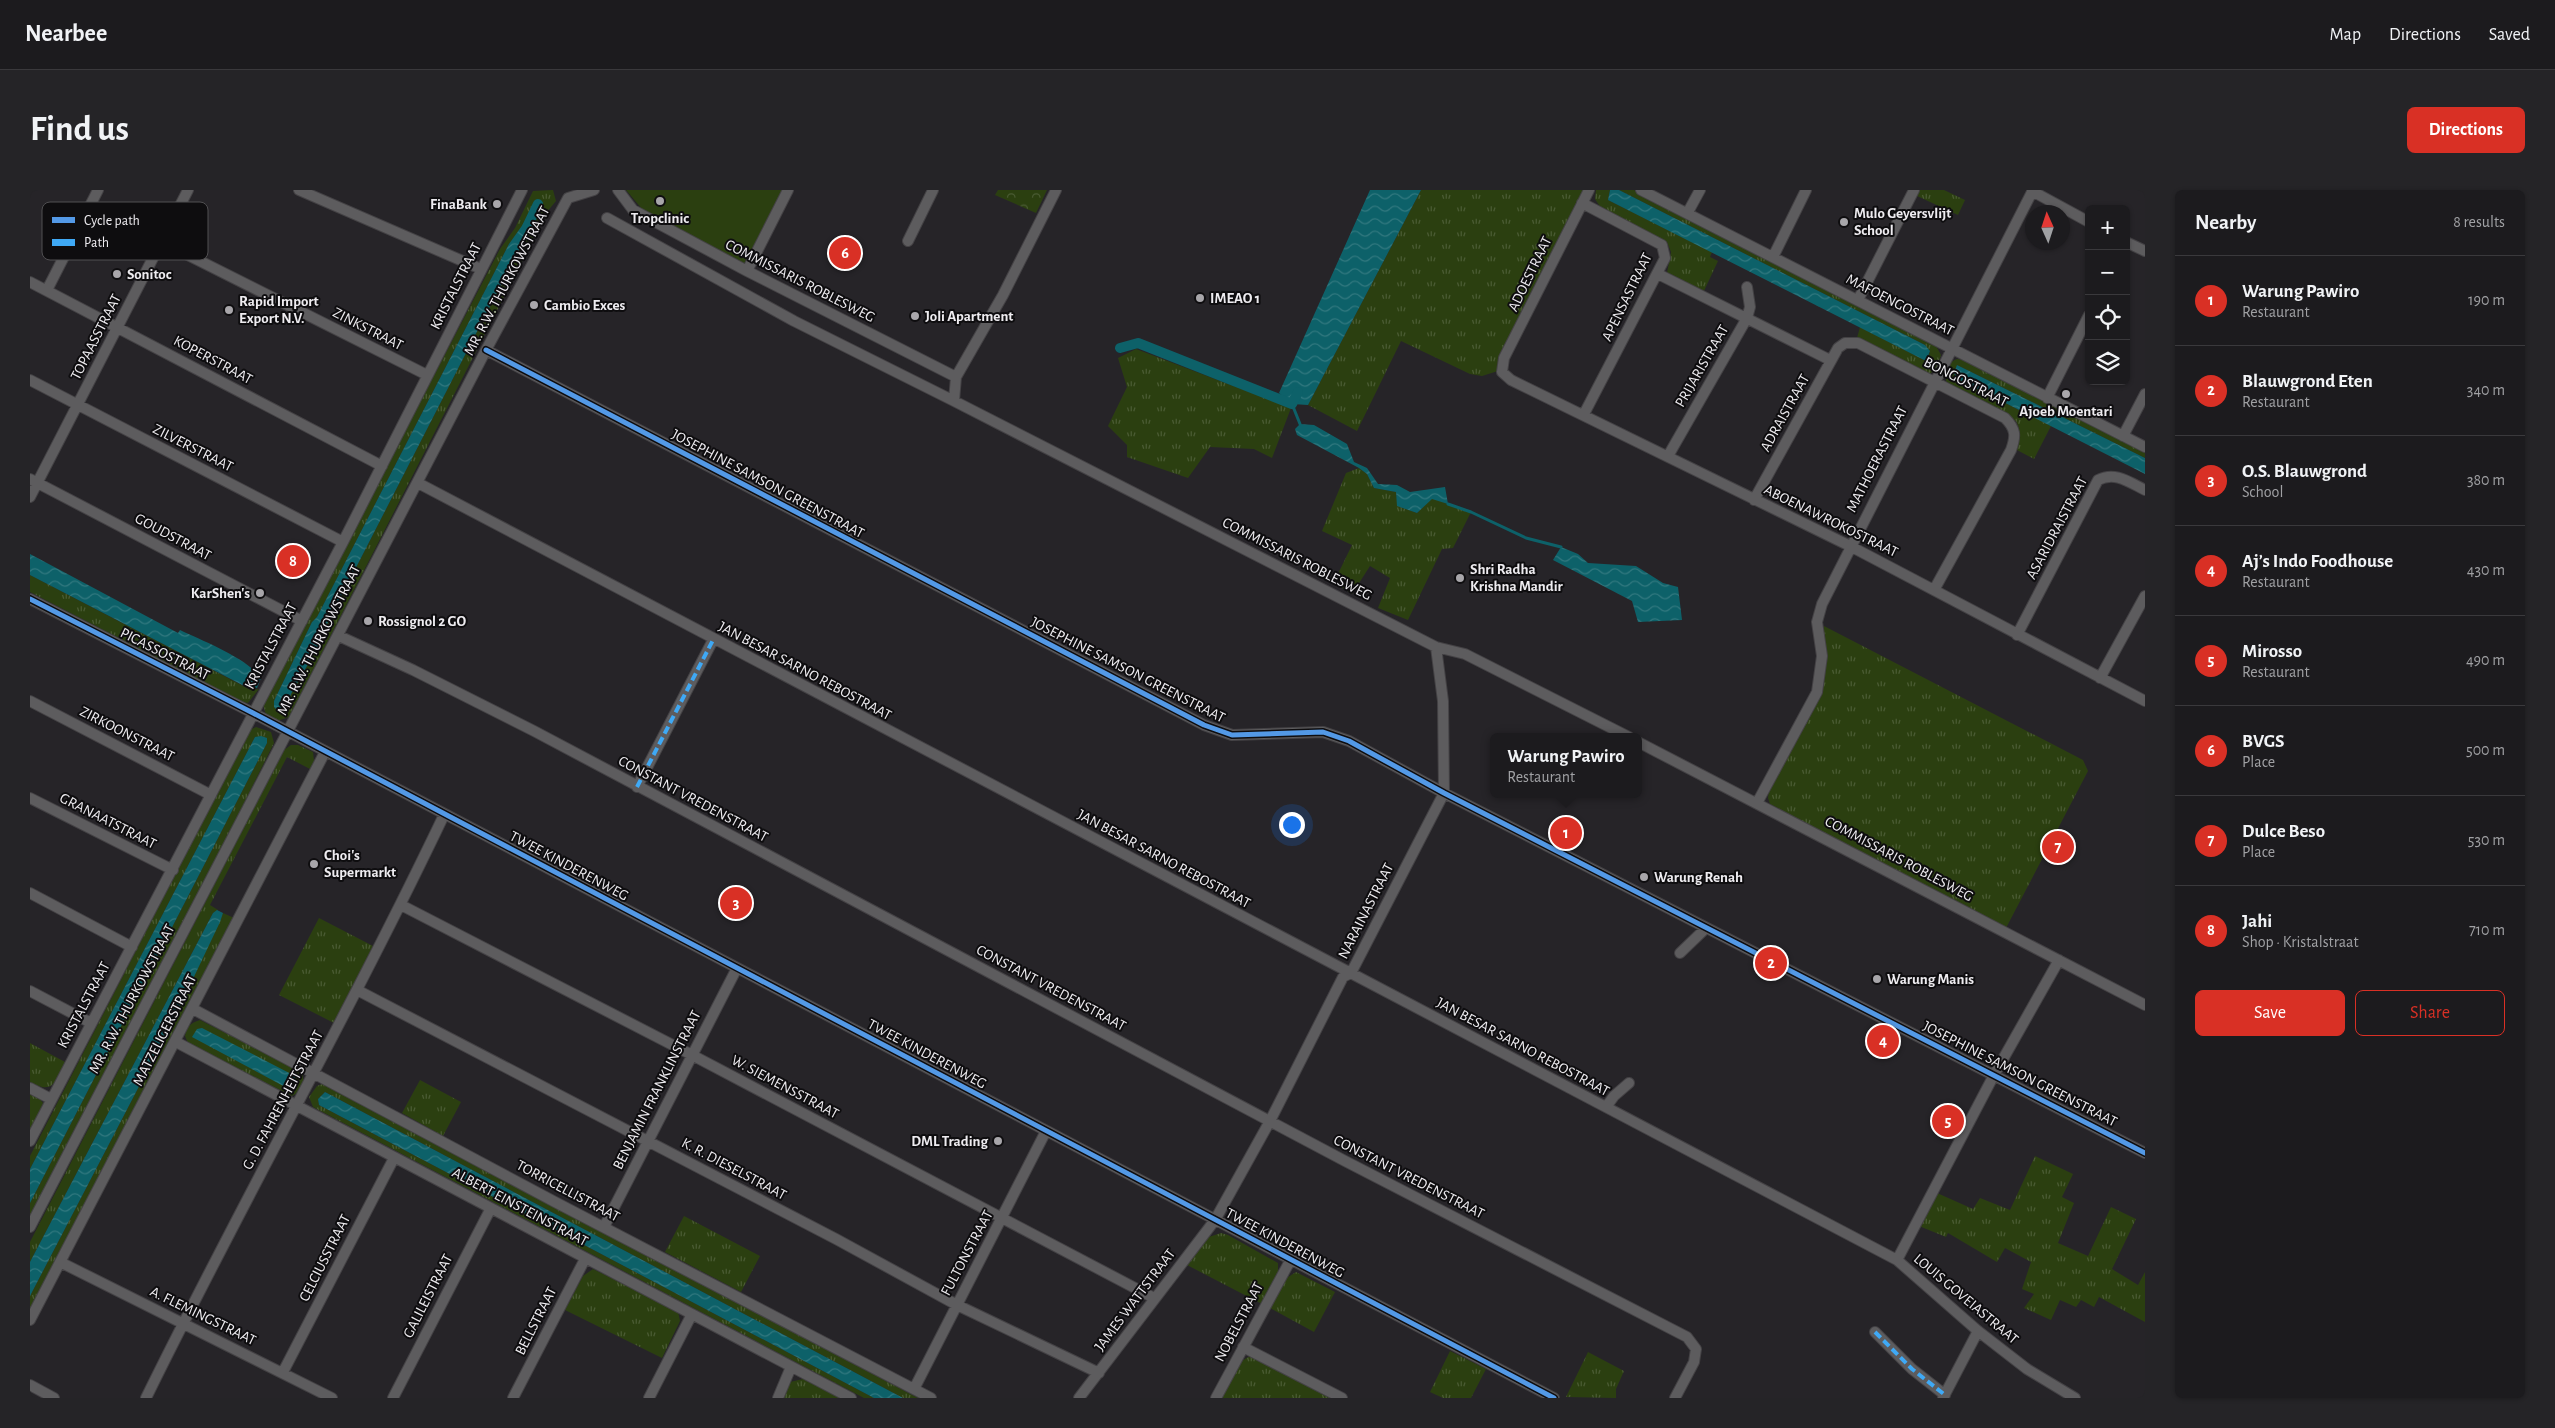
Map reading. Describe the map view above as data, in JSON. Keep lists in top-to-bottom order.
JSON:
{
  "streets": {
    "street": [
      "ADOESTRAAT",
      "MR. R.W. THURKOWSTRAAT",
      "COMMISSARIS ROBLESWEG",
      "KRISTALSTRAAT",
      "APENSASTRAAT",
      "MAFOENGOSTRAAT",
      "ZINKSTRAAT",
      "TOPAASSTRAAT",
      "KOPERSTRAAT",
      "PRIJARISTRAAT",
      "BONGOSTRAAT",
      "ADRAISTRAAT",
      "ZILVERSTRAAT",
      "MATHOERASTRAAT",
      "JOSEPHINE SAMSON GREENSTRAAT",
      "ABOENAWROKOSTRAAT",
      "ASARIDRAISTRAAT",
      "GOUDSTRAAT",
      "PICASSOSTRAAT",
      "JAN BESAR SARNO REBOSTRAAT",
      "ZIRKOONSTRAAT",
      "CONSTANT VREDENSTRAAT",
      "GRANAATSTRAAT",
      "TWEE KINDERENWEG",
      "NARAINASTRAAT",
      "MATZELIGERSTRAAT",
      "W. SIEMENSSTRAAT",
      "BENJAMIN FRANKLINSTRAAT",
      "G. D. FAHRENHEITSTRAAT",
      "K. R. DIESELSTRAAT",
      "TORRICELLISTRAAT",
      "ALBERT EINSTEINSTRAAT",
      "FULTONSTRAAT",
      "CELCIUSSTRAAT",
      "GALILEISTRAAT",
      "LOUIS GOVEIASTRAAT",
      "JAMES WATTSTRAAT",
      "A. FLEMINGSTRAAT",
      "BELLSTRAAT",
      "NOBELSTRAAT"
    ]
  },
  "crossings": [
    ["ADOESTRAAT", "APENSASTRAAT"],
    ["ADOESTRAAT", "ABOENAWROKOSTRAAT"],
    ["MR. R.W. THURKOWSTRAAT", "JOSEPHINE SAMSON GREENSTRAAT"],
    ["MR. R.W. THURKOWSTRAAT", "PICASSOSTRAAT"],
    ["MR. R.W. THURKOWSTRAAT", "JAN BESAR SARNO REBOSTRAAT"],
    ["MR. R.W. THURKOWSTRAAT", "CONSTANT VREDENSTRAAT"],
    ["MR. R.W. THURKOWSTRAAT", "TWEE KINDERENWEG"],
    ["COMMISSARIS ROBLESWEG", "MATHOERASTRAAT"],
    ["COMMISSARIS ROBLESWEG", "NARAINASTRAAT"],
    ["COMMISSARIS ROBLESWEG", "LOUIS GOVEIASTRAAT"],
    ["KRISTALSTRAAT", "ZINKSTRAAT"],
    ["KRISTALSTRAAT", "KOPERSTRAAT"],
    ["KRISTALSTRAAT", "ZILVERSTRAAT"],
    ["KRISTALSTRAAT", "GOUDSTRAAT"],
    ["KRISTALSTRAAT", "PICASSOSTRAAT"],
    ["KRISTALSTRAAT", "ZIRKOONSTRAAT"],
    ["KRISTALSTRAAT", "GRANAATSTRAAT"],
    ["APENSASTRAAT", "ABOENAWROKOSTRAAT"],
    ["MAFOENGOSTRAAT", "MATHOERASTRAAT"],
    ["TOPAASSTRAAT", "KOPERSTRAAT"],
    ["TOPAASSTRAAT", "ZILVERSTRAAT"],
    ["TOPAASSTRAAT", "GOUDSTRAAT"],
    ["PRIJARISTRAAT", "ABOENAWROKOSTRAAT"],
    ["BONGOSTRAAT", "ADRAISTRAAT"],
    ["BONGOSTRAAT", "MATHOERASTRAAT"],
    ["BONGOSTRAAT", "ABOENAWROKOSTRAAT"],
    ["ADRAISTRAAT", "ABOENAWROKOSTRAAT"],
    ["MATHOERASTRAAT", "ABOENAWROKOSTRAAT"],
    ["JOSEPHINE SAMSON GREENSTRAAT", "NARAINASTRAAT"],
    ["JOSEPHINE SAMSON GREENSTRAAT", "LOUIS GOVEIASTRAAT"],
    ["ABOENAWROKOSTRAAT", "ASARIDRAISTRAAT"],
    ["PICASSOSTRAAT", "TWEE KINDERENWEG"],
    ["JAN BESAR SARNO REBOSTRAAT", "NARAINASTRAAT"],
    ["JAN BESAR SARNO REBOSTRAAT", "LOUIS GOVEIASTRAAT"],
    ["CONSTANT VREDENSTRAAT", "NARAINASTRAAT"],
    ["TWEE KINDERENWEG", "NARAINASTRAAT"],
    ["TWEE KINDERENWEG", "MATZELIGERSTRAAT"],
    ["TWEE KINDERENWEG", "BENJAMIN FRANKLINSTRAAT"],
    ["TWEE KINDERENWEG", "G. D. FAHRENHEITSTRAAT"],
    ["TWEE KINDERENWEG", "FULTONSTRAAT"],
    ["TWEE KINDERENWEG", "JAMES WATTSTRAAT"],
    ["TWEE KINDERENWEG", "NOBELSTRAAT"],
    ["NARAINASTRAAT", "JAMES WATTSTRAAT"],
    ["MATZELIGERSTRAAT", "TORRICELLISTRAAT"],
    ["MATZELIGERSTRAAT", "ALBERT EINSTEINSTRAAT"],
    ["MATZELIGERSTRAAT", "A. FLEMINGSTRAAT"],
    ["W. SIEMENSSTRAAT", "BENJAMIN FRANKLINSTRAAT"],
    ["W. SIEMENSSTRAAT", "G. D. FAHRENHEITSTRAAT"],
    ["W. SIEMENSSTRAAT", "FULTONSTRAAT"],
    ["W. SIEMENSSTRAAT", "JAMES WATTSTRAAT"],
    ["BENJAMIN FRANKLINSTRAAT", "K. R. DIESELSTRAAT"],
    ["BENJAMIN FRANKLINSTRAAT", "TORRICELLISTRAAT"],
    ["G. D. FAHRENHEITSTRAAT", "K. R. DIESELSTRAAT"],
    ["G. D. FAHRENHEITSTRAAT", "TORRICELLISTRAAT"],
    ["G. D. FAHRENHEITSTRAAT", "ALBERT EINSTEINSTRAAT"],
    ["G. D. FAHRENHEITSTRAAT", "A. FLEMINGSTRAAT"],
    ["K. R. DIESELSTRAAT", "FULTONSTRAAT"],
    ["K. R. DIESELSTRAAT", "JAMES WATTSTRAAT"],
    ["TORRICELLISTRAAT", "FULTONSTRAAT"],
    ["ALBERT EINSTEINSTRAAT", "CELCIUSSTRAAT"],
    ["ALBERT EINSTEINSTRAAT", "GALILEISTRAAT"],
    ["ALBERT EINSTEINSTRAAT", "BELLSTRAAT"],
    ["CELCIUSSTRAAT", "A. FLEMINGSTRAAT"]
  ],
  "places": [
    "Tropclinic",
    "FinaBank",
    "Mulo Geyersvlijt School",
    "Sonitoc",
    "IMEAO 1",
    "Cambio Exces",
    "Rapid Import Export N.V.",
    "Joli Apartment",
    "Ajoeb Moentari",
    "Shri Radha Krishna Mandir",
    "KarShen's",
    "Rossignol 2 GO",
    "Choi's Supermarkt",
    "Warung Renah",
    "Warung Manis",
    "DML Trading"
  ],
  "legend": ["Cycle path", "Path"],
  "north": "top",
  "page": {
    "header": "Nearbee",
    "nav": ["Map", "Directions", "Saved"],
    "buttons": [
      "Directions",
      ["Save", "Share"]
    ],
    "title": "Find us",
    "heading": ["Nearby", "8 results"],
    "map_buttons": ["+", "−"],
    "pins": [
      "6",
      "8",
      "1",
      "7",
      "3",
      "2",
      "4",
      "5"
    ],
    "list": [
      {
        "mark": "1",
        "name": "Warung Pawiro",
        "note": "Restaurant",
        "value": "190 m"
      },
      {
        "mark": "2",
        "name": "Blauwgrond Eten",
        "note": "Restaurant",
        "value": "340 m"
      },
      {
        "mark": "3",
        "name": "O.S. Blauwgrond",
        "note": "School",
        "value": "380 m"
      },
      {
        "mark": "4",
        "name": "Aj’s Indo Foodhouse",
        "note": "Restaurant",
        "value": "430 m"
      },
      {
        "mark": "5",
        "name": "Mirosso",
        "note": "Restaurant",
        "value": "490 m"
      },
      {
        "mark": "6",
        "name": "BVGS",
        "note": "Place",
        "value": "500 m"
      },
      {
        "mark": "7",
        "name": "Dulce Beso",
        "note": "Place",
        "value": "530 m"
      },
      {
        "mark": "8",
        "name": "Jahi",
        "note": "Shop · Kristalstraat",
        "value": "710 m"
      }
    ],
    "popup": ["Warung Pawiro", "Restaurant"]
  }
}
